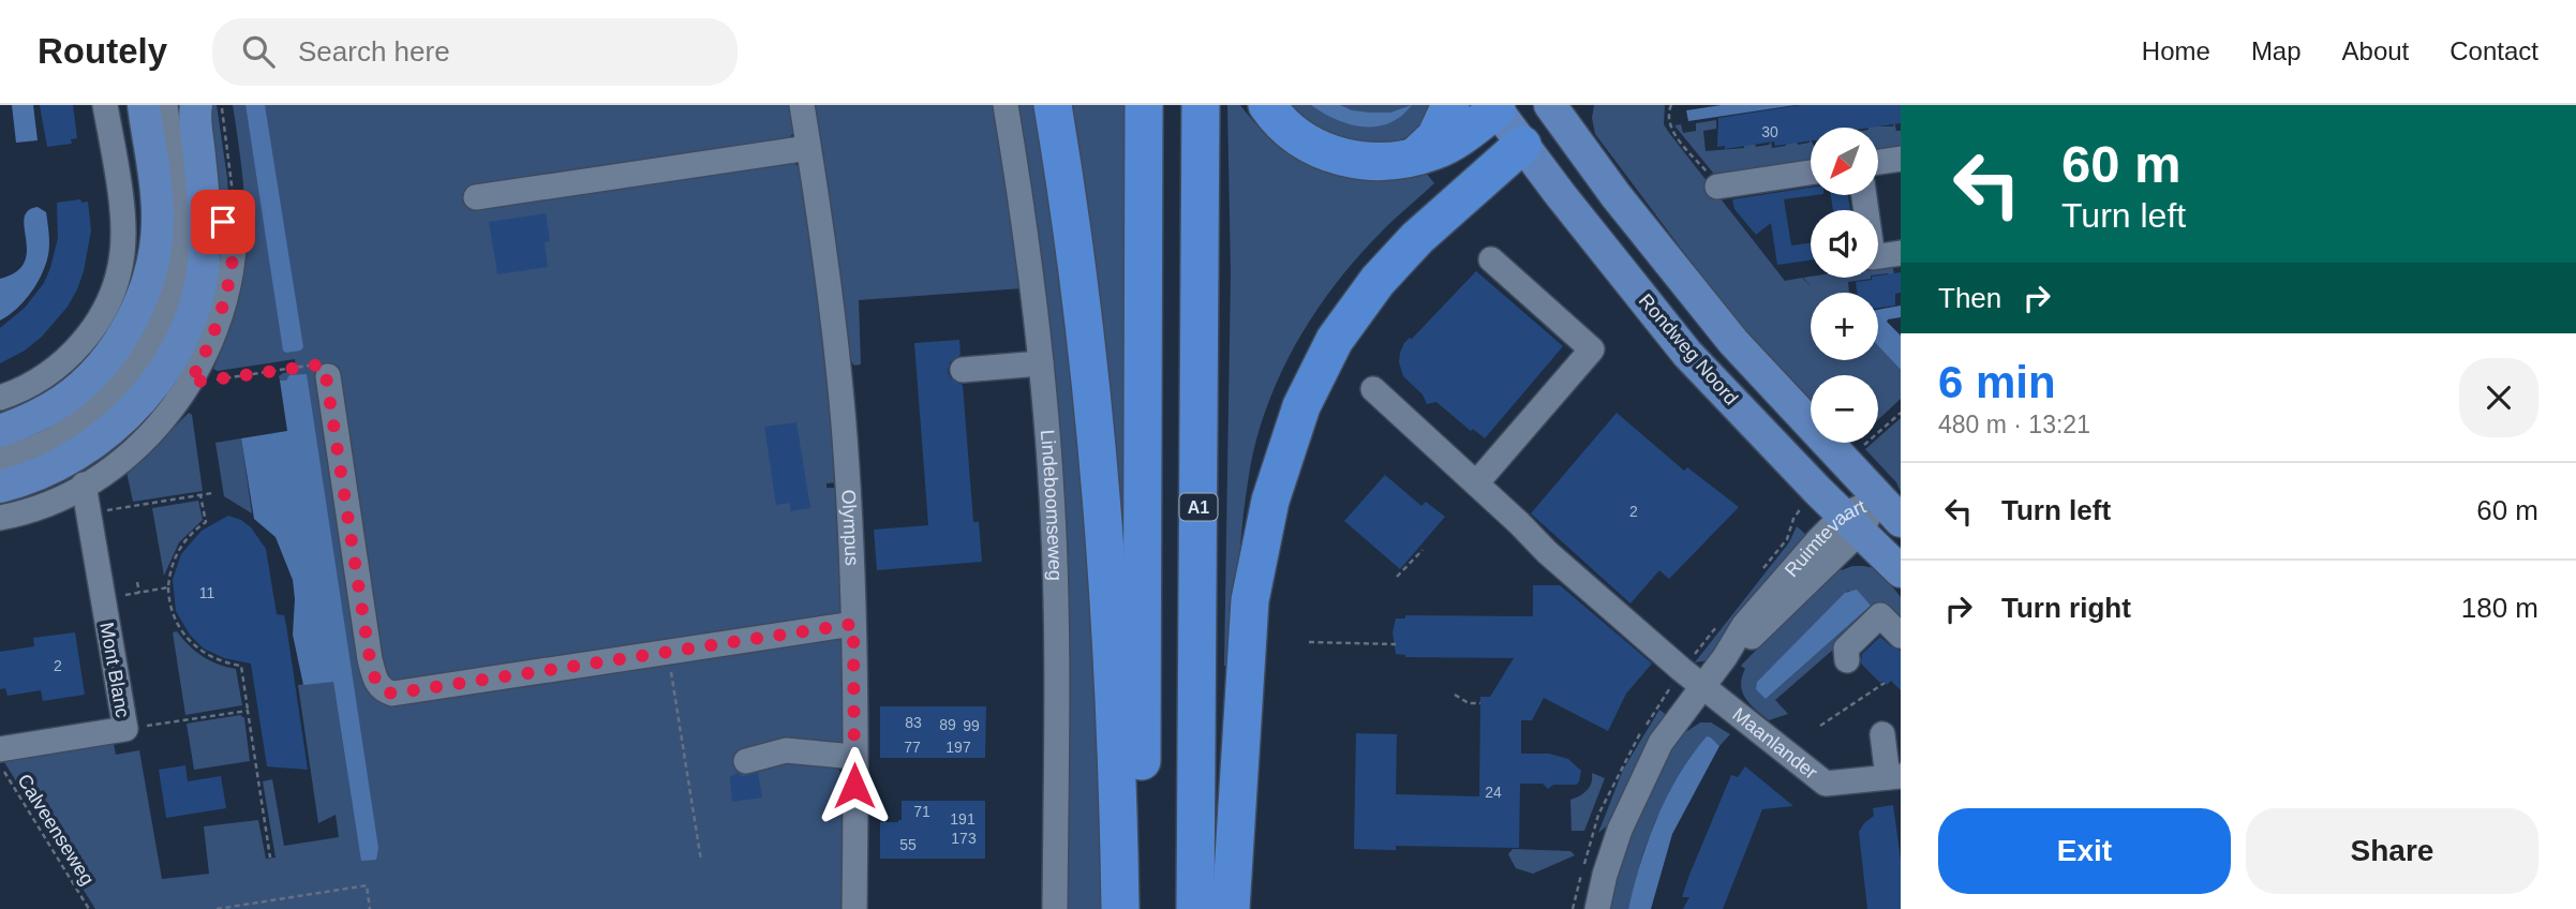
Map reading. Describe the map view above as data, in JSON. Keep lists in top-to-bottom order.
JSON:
{
  "streets": {
    "highway": ["A1"],
    "main road": ["Rondweg Noord"],
    "street": [
      "Lindeboomseweg",
      "Olympus",
      "Ruimtevaart",
      "Mont Blanc",
      "Maanlander"
    ],
    "path": ["Calveenseweg"]
  },
  "crossings": [
    ["Rondweg Noord", "Ruimtevaart"],
    ["Ruimtevaart", "Maanlander"]
  ],
  "house_numbers": [
    "30",
    "2",
    "11",
    "2",
    "83",
    "89",
    "99",
    "77",
    "197",
    "24",
    "71",
    "191",
    "173",
    "55"
  ],
  "north": "bottom left",
  "page": {
    "header": "Routely",
    "search": "Search here",
    "nav": [
      "Home",
      "Map",
      "About",
      "Contact"
    ],
    "turn": ["60 m", "Turn left"],
    "map_buttons": ["+", "−"],
    "then": "Then",
    "heading": ["6 min", "480 m · 13:21"],
    "list": [
      {
        "name": "Turn left",
        "value": "60 m"
      },
      {
        "name": "Turn right",
        "value": "180 m"
      }
    ],
    "buttons": ["Exit", "Share"]
  }
}
